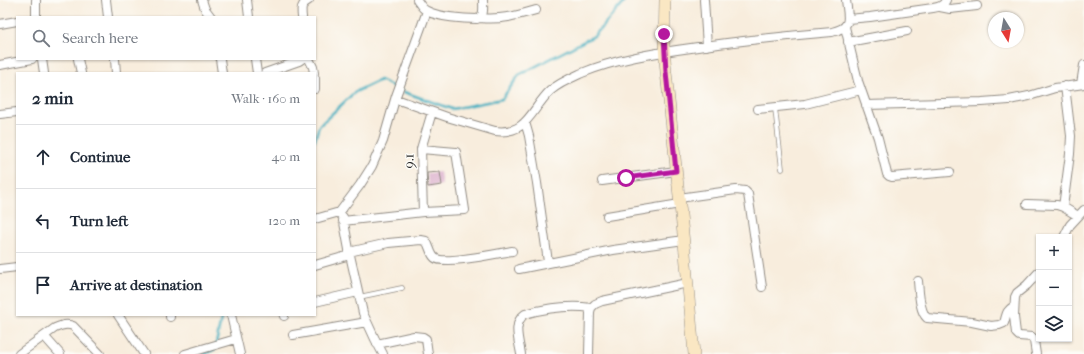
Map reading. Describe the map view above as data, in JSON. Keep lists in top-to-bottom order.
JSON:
{
  "streets": {
    "street": ["9.1"]
  },
  "north": "bottom",
  "page": {
    "search": "Search here",
    "heading": ["2 min", "Walk · 160 m"],
    "list": [
      ["Continue", "40 m"],
      ["Turn left", "120 m"],
      "Arrive at destination"
    ],
    "map_buttons": ["+", "−"]
  }
}
